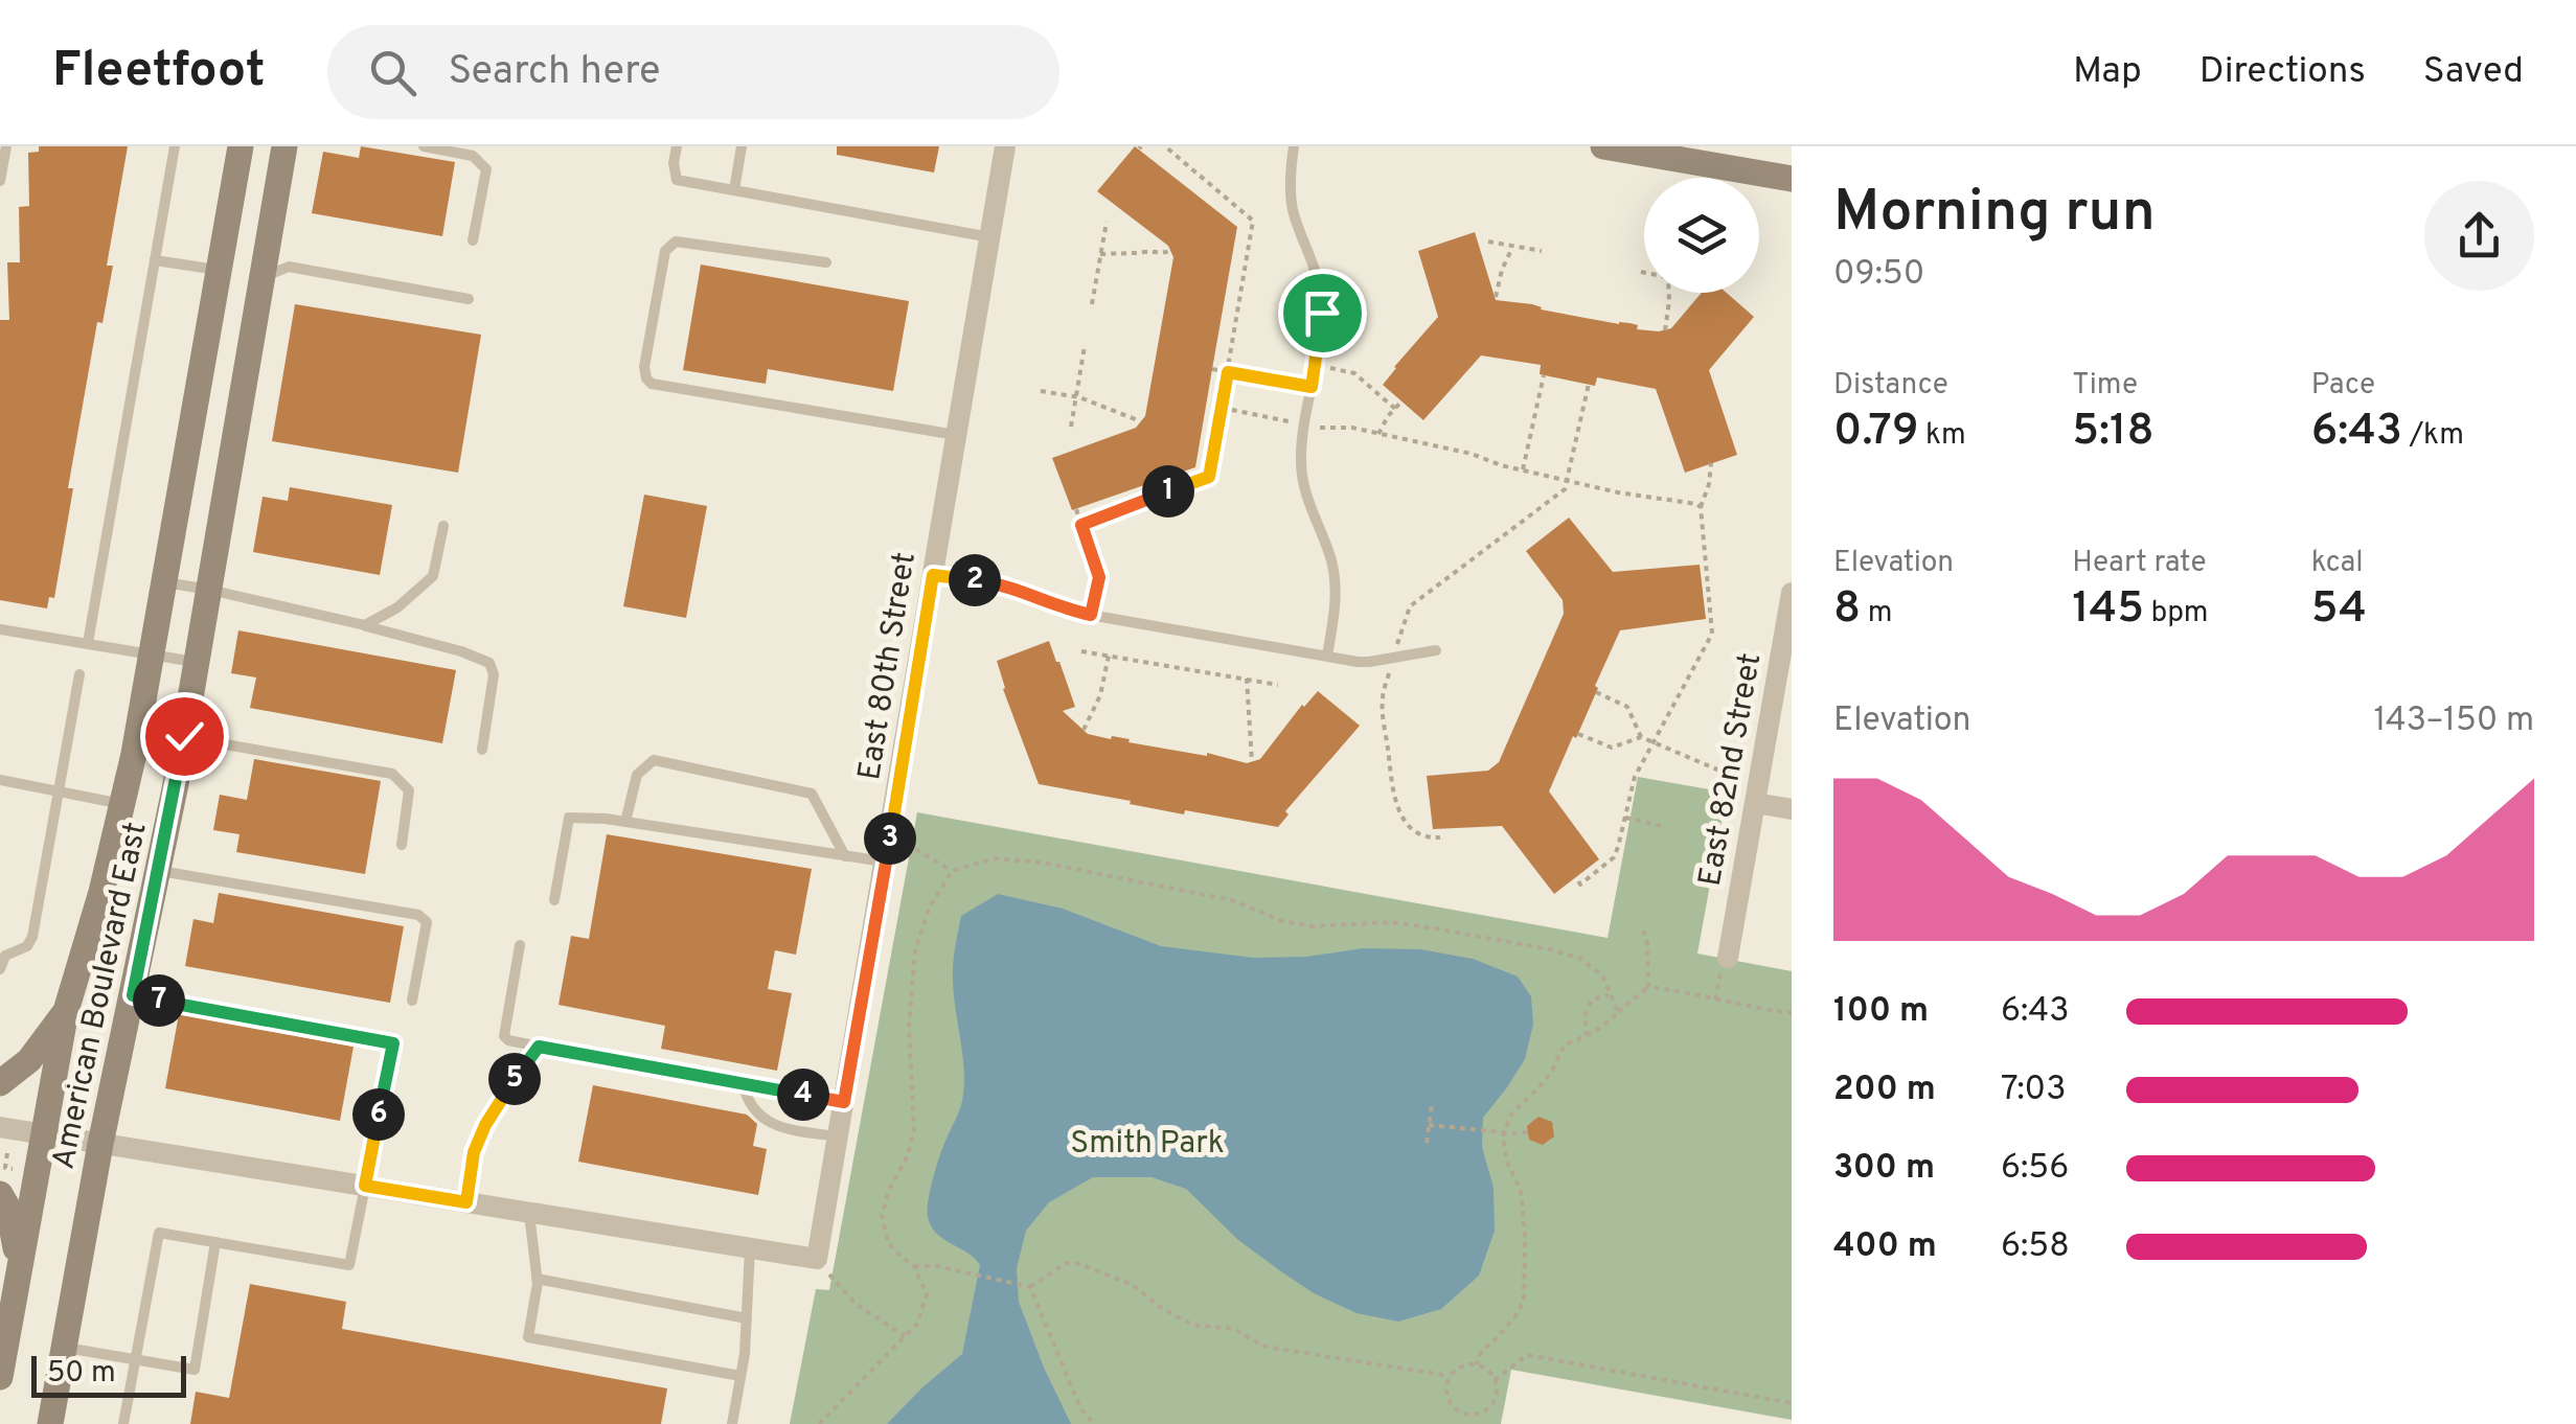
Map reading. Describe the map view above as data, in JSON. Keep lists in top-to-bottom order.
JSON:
{
  "streets": {
    "main road": ["American Boulevard East"],
    "street": ["East 80th Street", "East 82nd Street"]
  },
  "parks": ["Smith Park"],
  "scale_bar": "50 m",
  "page": {
    "header": "Fleetfoot",
    "search": "Search here",
    "nav": ["Map", "Directions", "Saved"],
    "heading": ["Morning run", "09:50"],
    "stats": [
      ["Distance", "0.79 km"],
      ["Time", "5:18"],
      ["Pace", "6:43 /km"],
      ["Elevation", "8 m"],
      ["Heart rate", "145 bpm"],
      ["kcal", "54"]
    ],
    "pins": [
      "1",
      "2",
      "3",
      "7",
      "5",
      "4",
      "6"
    ],
    "chart": ["Elevation", "143–150 m"],
    "list": [
      {
        "name": "100 m",
        "note": "6:43"
      },
      {
        "name": "200 m",
        "note": "7:03"
      },
      {
        "name": "300 m",
        "note": "6:56"
      },
      {
        "name": "400 m",
        "note": "6:58"
      }
    ],
    "scale": "50 m"
  }
}
